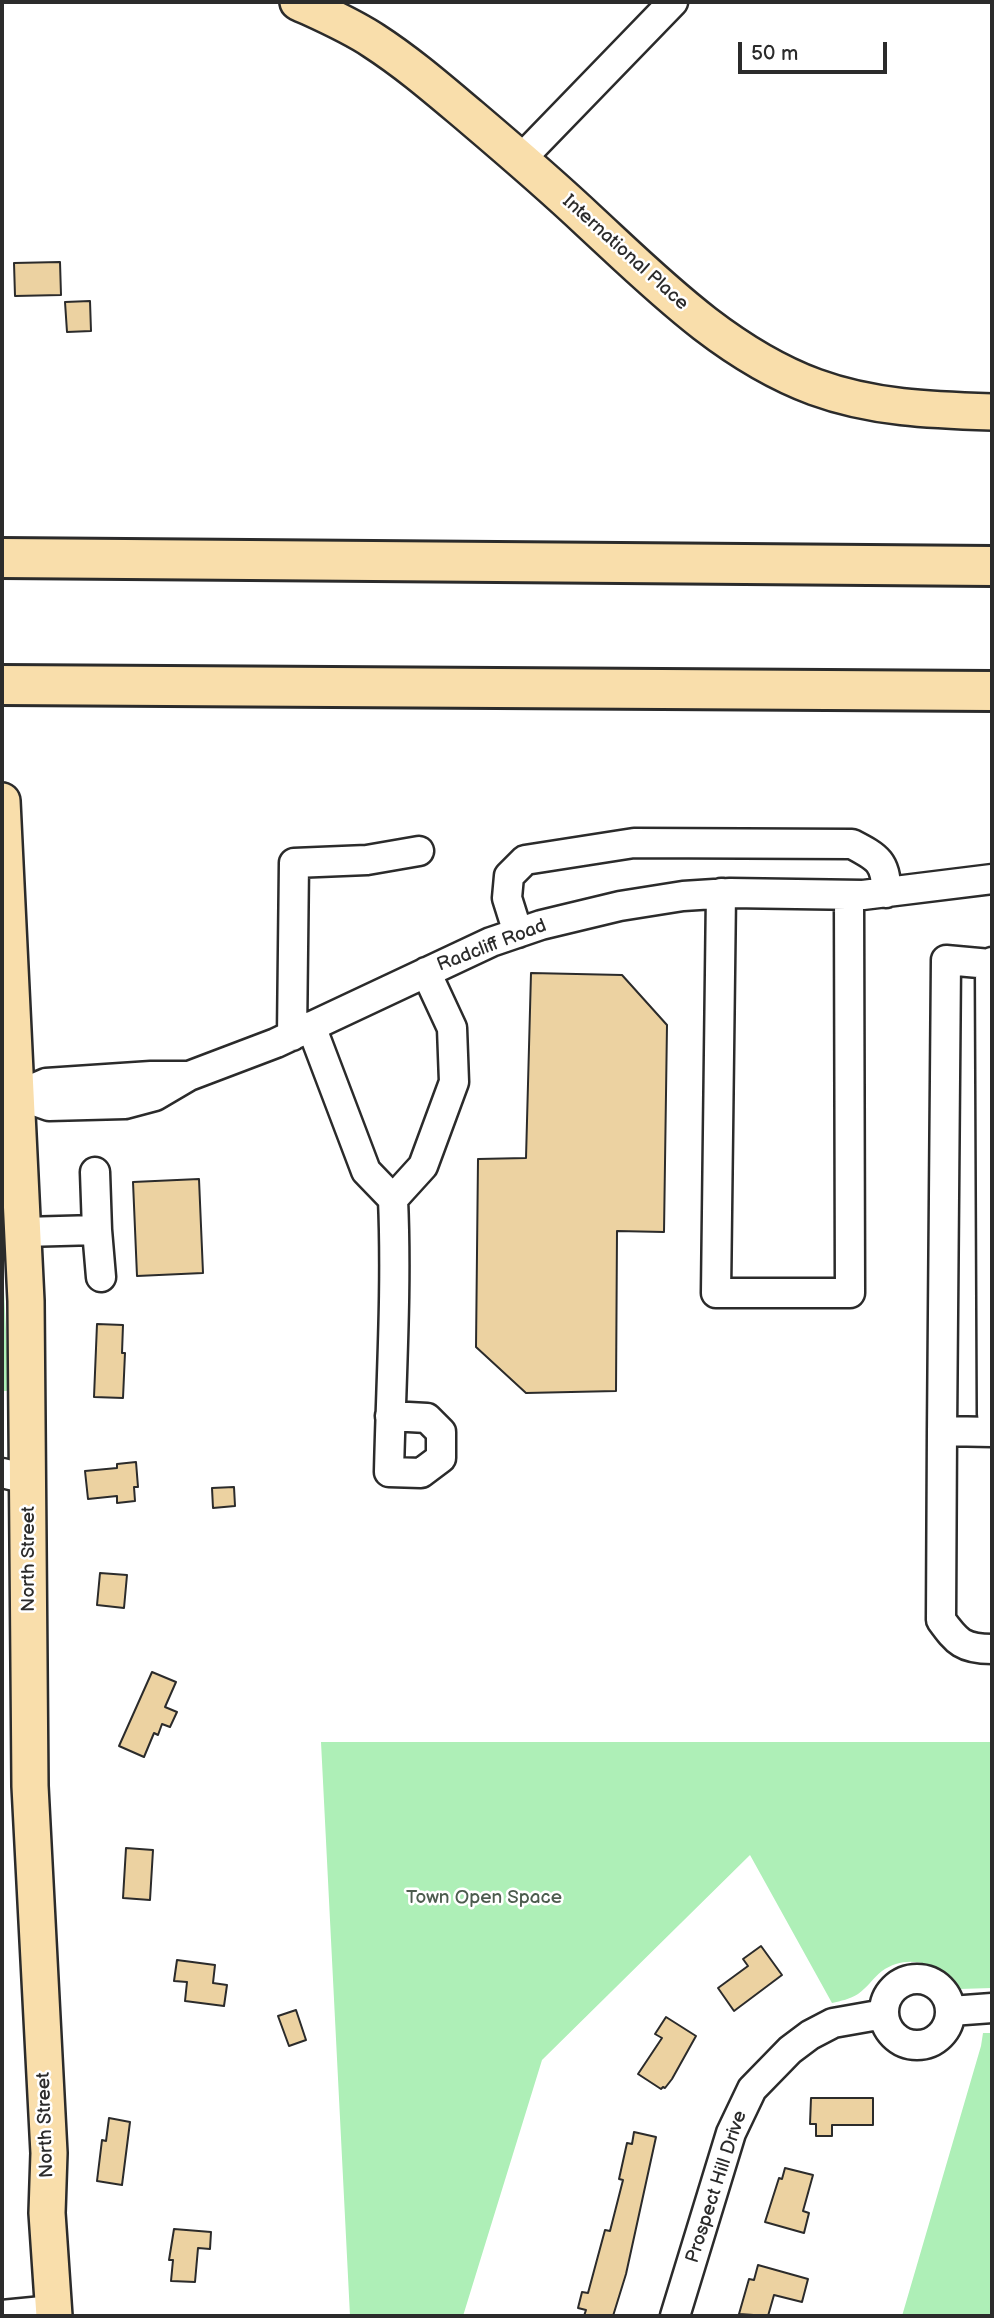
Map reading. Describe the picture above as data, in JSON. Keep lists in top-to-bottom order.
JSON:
{
  "streets": {
    "main road": ["International Place", "North Street"],
    "street": ["Radcliff Road", "Prospect Hill Drive"]
  },
  "crossings": [
    ["Radcliff Road", "North Street"]
  ],
  "parks": ["Town Open Space"],
  "scale_bar": "50 m"
}
